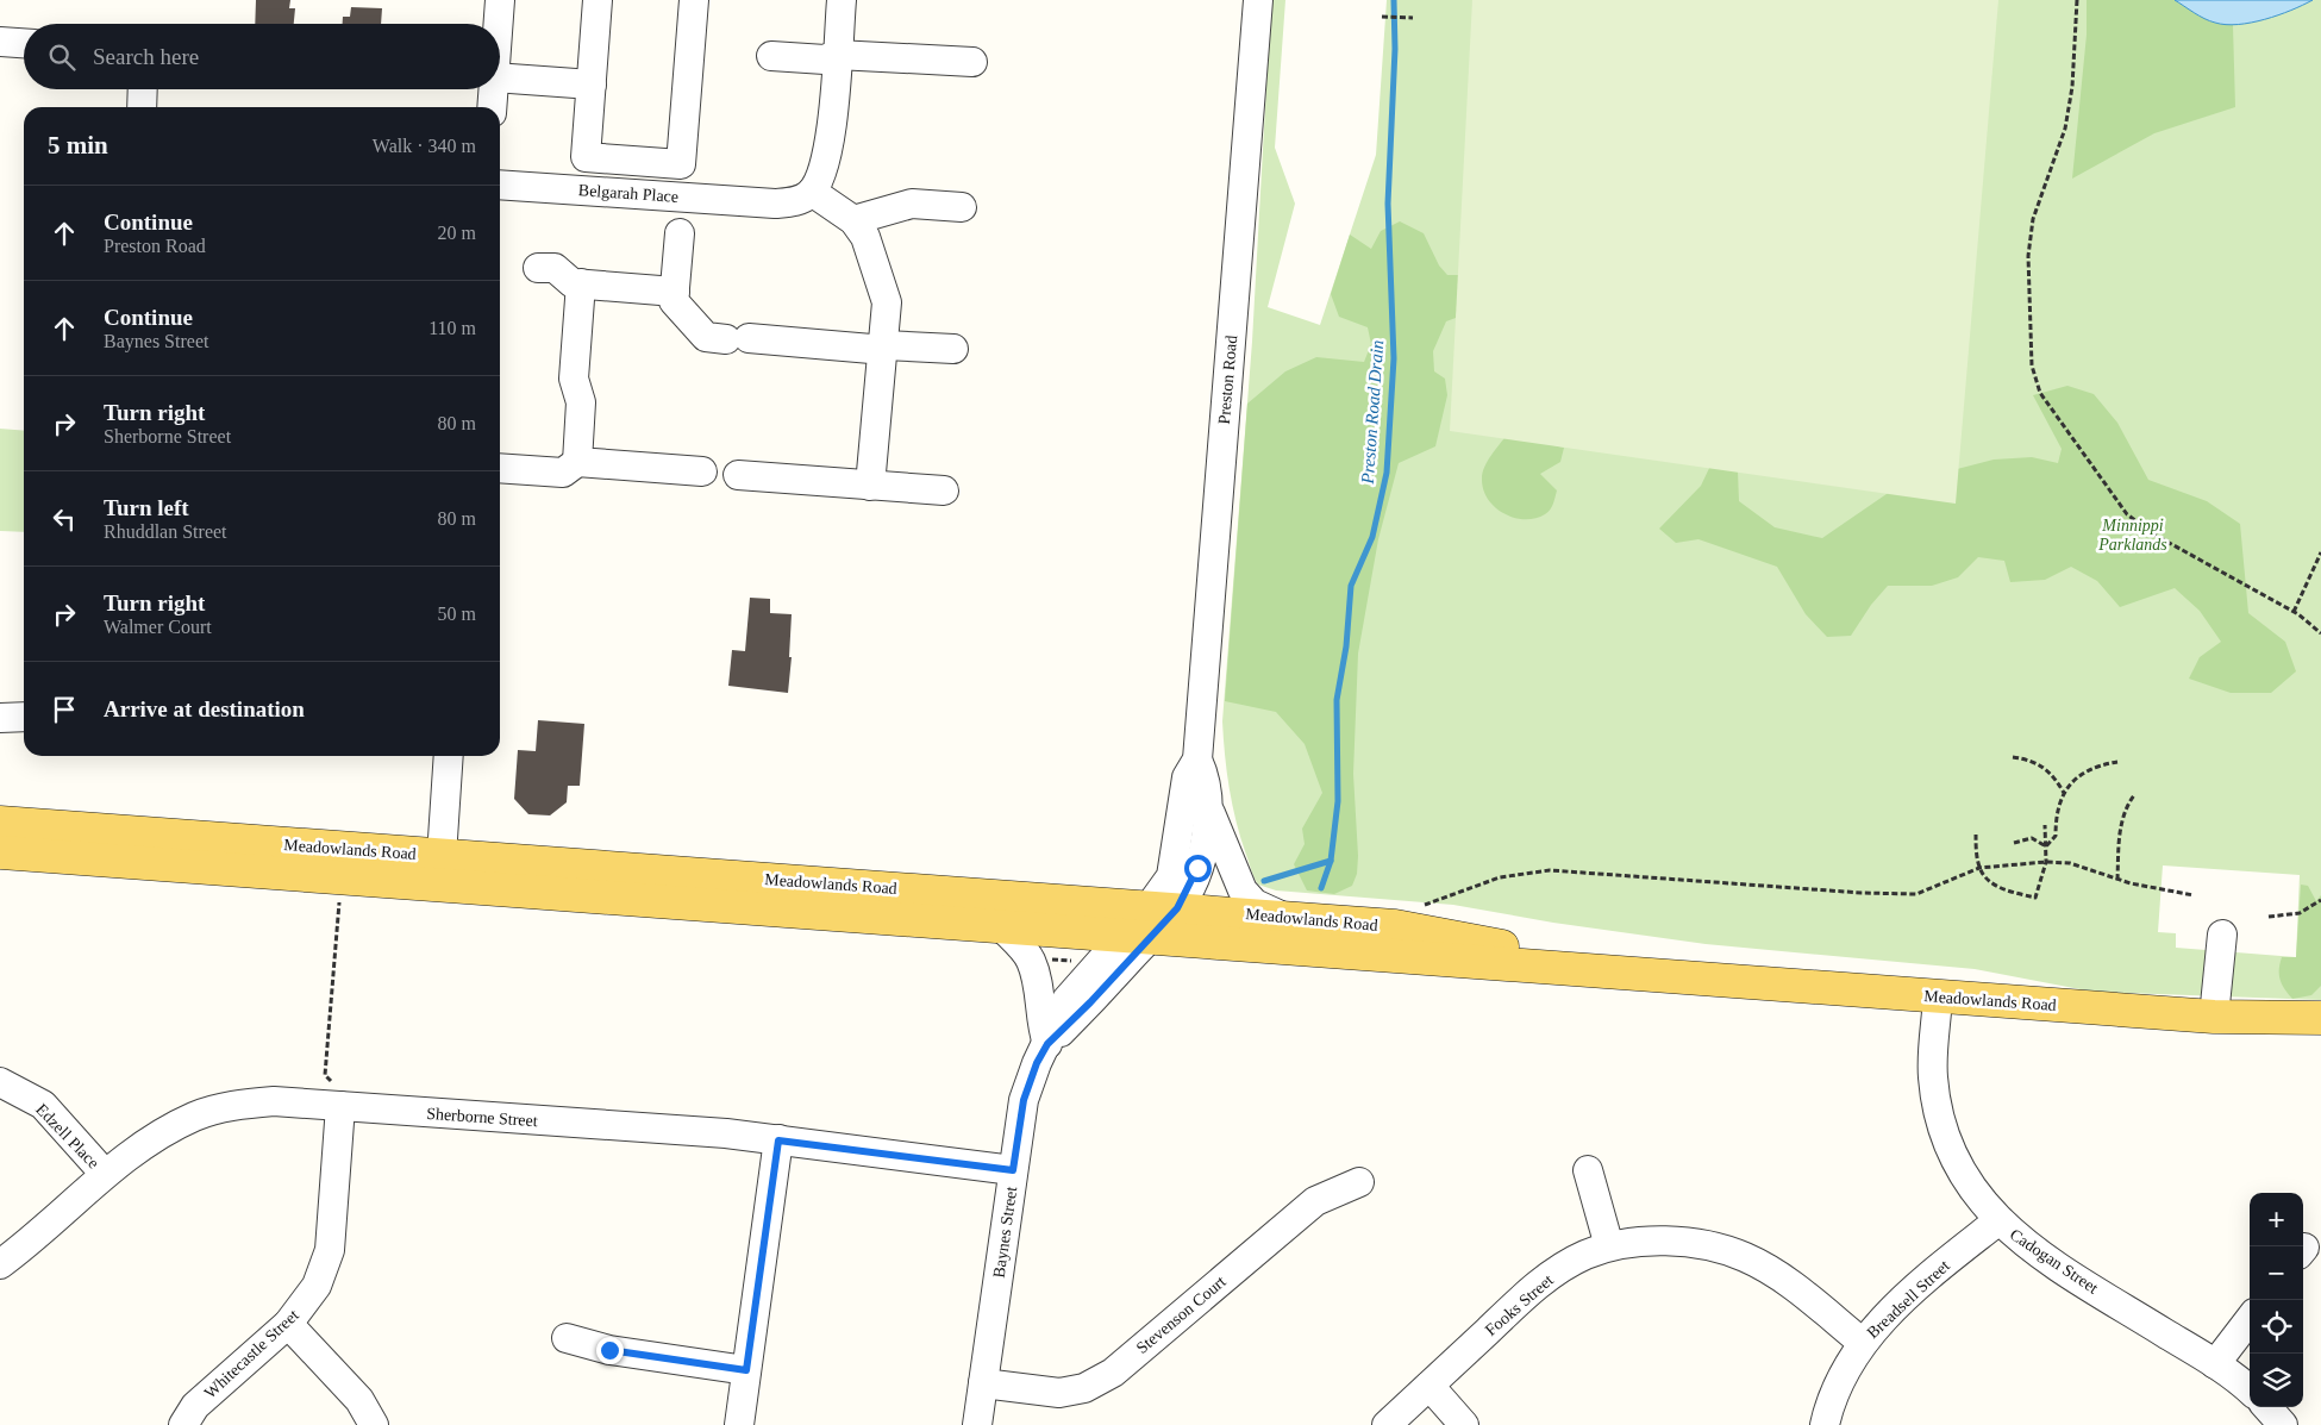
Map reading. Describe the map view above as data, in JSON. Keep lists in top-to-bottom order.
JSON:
{
  "streets": {
    "main road": ["Meadowlands Road"],
    "street": [
      "Belgarah Place",
      "Preston Road",
      "Sherborne Street",
      "Edzell Place",
      "Baynes Street",
      "Cadogan Street",
      "Breadsell Street",
      "Fooks Street",
      "Stevenson Court",
      "Whitecastle Street"
    ]
  },
  "crossings": [
    ["Preston Road", "Meadowlands Road"],
    ["Preston Road", "Baynes Street"],
    ["Meadowlands Road", "Baynes Street"],
    ["Meadowlands Road", "Cadogan Street"],
    ["Sherborne Street", "Edzell Place"],
    ["Sherborne Street", "Baynes Street"],
    ["Sherborne Street", "Whitecastle Street"],
    ["Baynes Street", "Stevenson Court"],
    ["Cadogan Street", "Breadsell Street"],
    ["Breadsell Street", "Fooks Street"]
  ],
  "water": ["Preston Road Drain"],
  "parks": ["Minnippi Parklands"],
  "page": {
    "search": "Search here",
    "heading": ["5 min", "Walk · 340 m"],
    "list": [
      ["Continue", "Preston Road", "20 m"],
      ["Continue", "Baynes Street", "110 m"],
      ["Turn right", "Sherborne Street", "80 m"],
      ["Turn left", "Rhuddlan Street", "80 m"],
      ["Turn right", "Walmer Court", "50 m"],
      "Arrive at destination"
    ],
    "map_buttons": ["+", "−"]
  }
}
